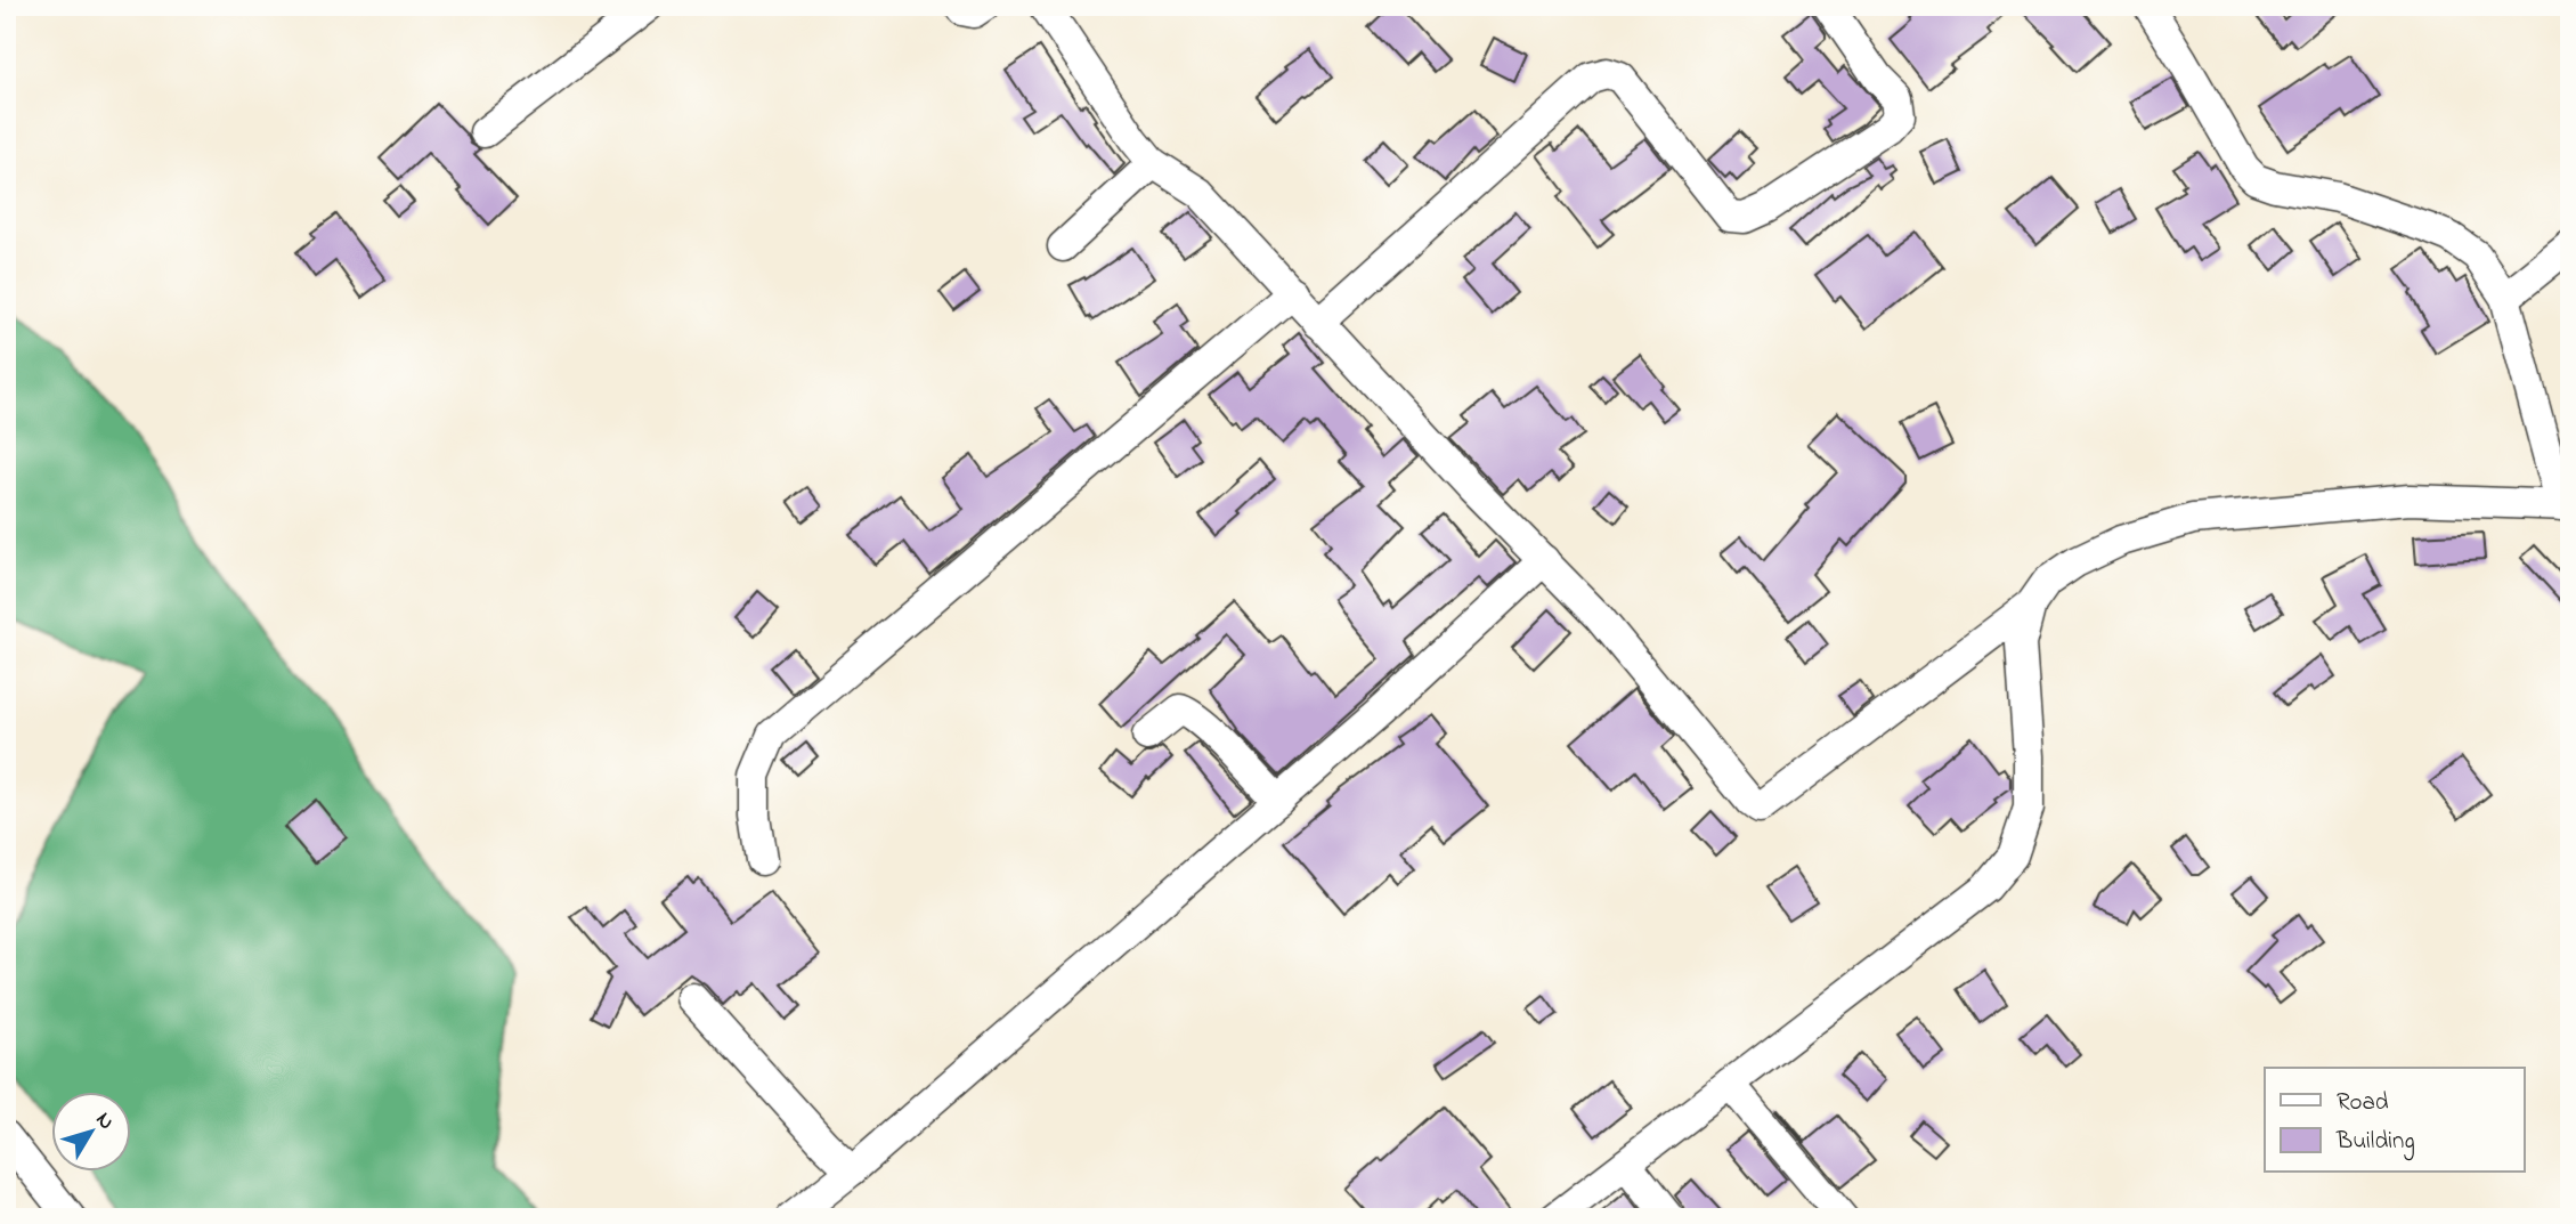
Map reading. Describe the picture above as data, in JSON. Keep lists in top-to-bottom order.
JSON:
{
  "legend": ["Road", "Building"],
  "north": "top right"
}
